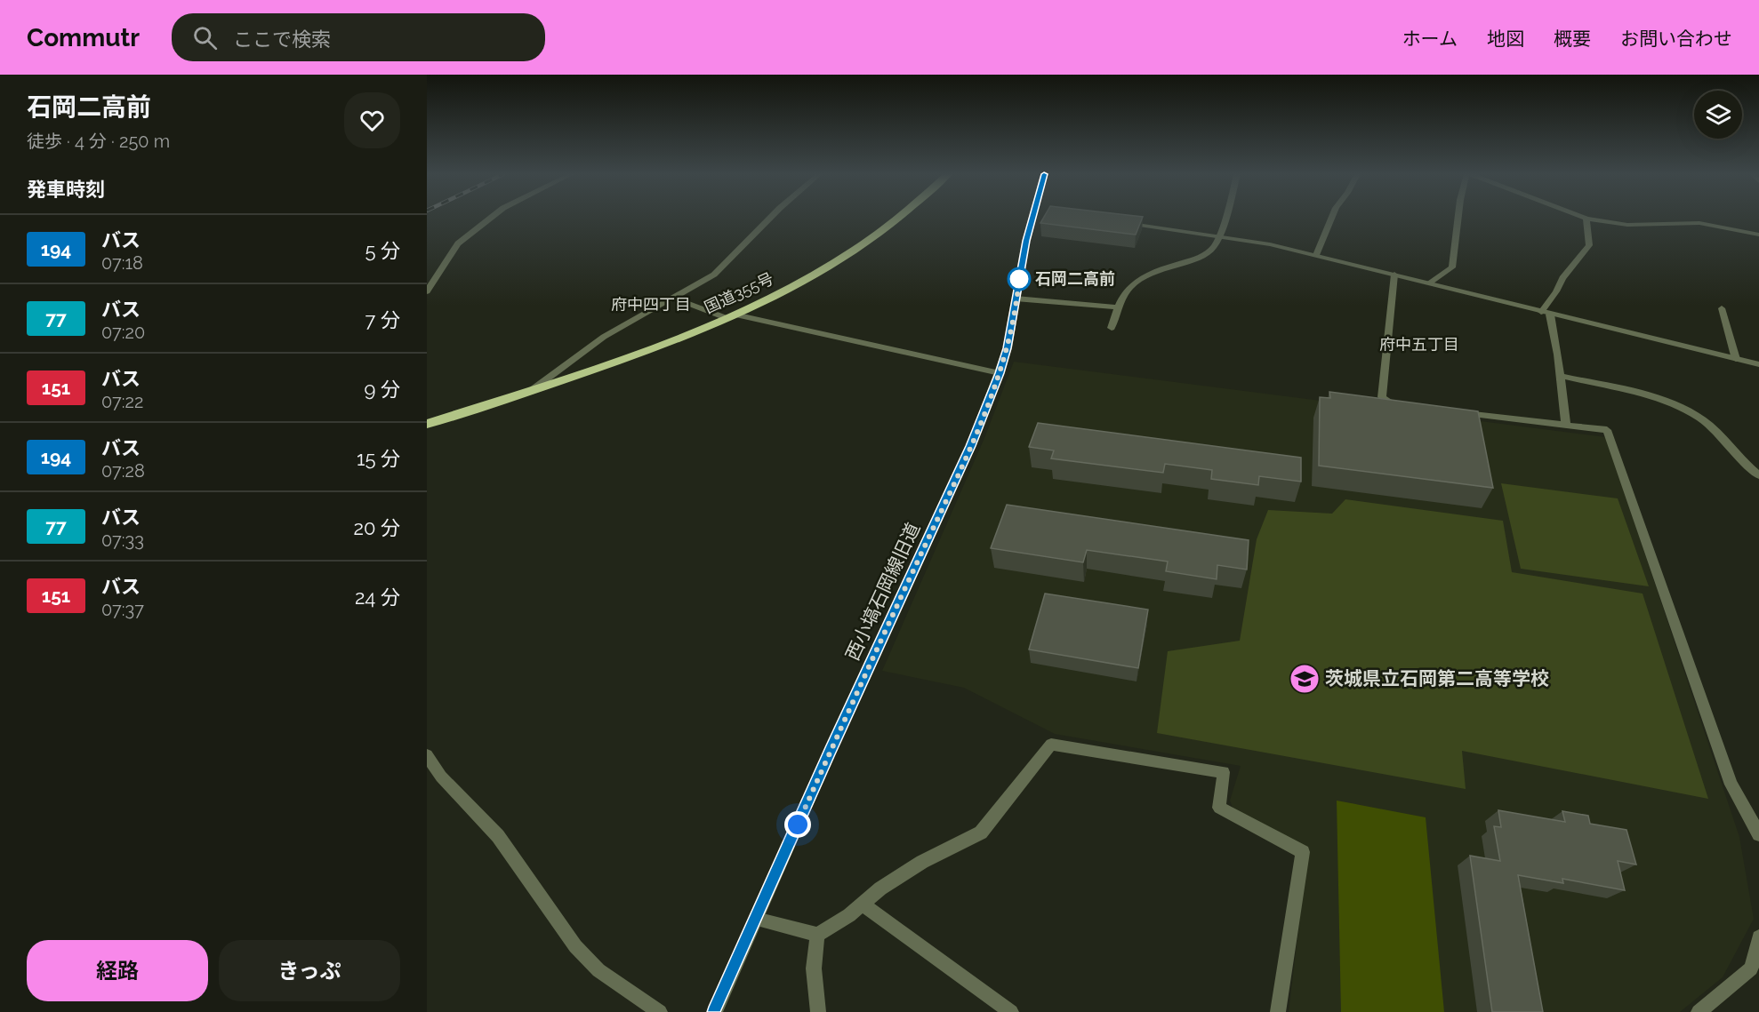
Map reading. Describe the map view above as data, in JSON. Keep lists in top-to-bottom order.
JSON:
{
  "streets": {
    "highway": ["国道355号"],
    "street": ["西小塙石岡線旧道"]
  },
  "districts": ["府中四丁目", "府中五丁目"],
  "places": {
    "other": ["石岡二高前"],
    "school or university": ["茨城県立石岡第二高等学校"]
  },
  "lines": ["bus line 194"],
  "page": {
    "header": "Commutr",
    "search": "ここで検索",
    "nav": [
      "ホーム",
      "地図",
      "概要",
      "お問い合わせ"
    ],
    "heading": [
      ["石岡二高前", "徒歩 · 4 分 · 250 m"],
      "発車時刻"
    ],
    "list": [
      {
        "mark": "194",
        "name": "バス",
        "note": "07:18",
        "value": "5 分"
      },
      {
        "mark": "77",
        "name": "バス",
        "note": "07:20",
        "value": "7 分"
      },
      {
        "mark": "151",
        "name": "バス",
        "note": "07:22",
        "value": "9 分"
      },
      {
        "mark": "194",
        "name": "バス",
        "note": "07:28",
        "value": "15 分"
      },
      {
        "mark": "77",
        "name": "バス",
        "note": "07:33",
        "value": "20 分"
      },
      {
        "mark": "151",
        "name": "バス",
        "note": "07:37",
        "value": "24 分"
      }
    ],
    "buttons": ["経路", "きっぷ"]
  }
}
